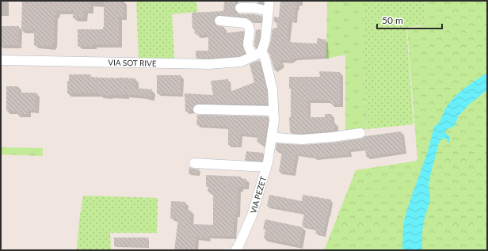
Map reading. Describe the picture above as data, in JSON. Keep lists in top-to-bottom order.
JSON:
{
  "streets": {
    "street": ["VIA SOT RIVE", "VIA PEZET"]
  },
  "crossings": [
    ["VIA SOT RIVE", "VIA PEZET"]
  ],
  "scale_bar": "50 m"
}
